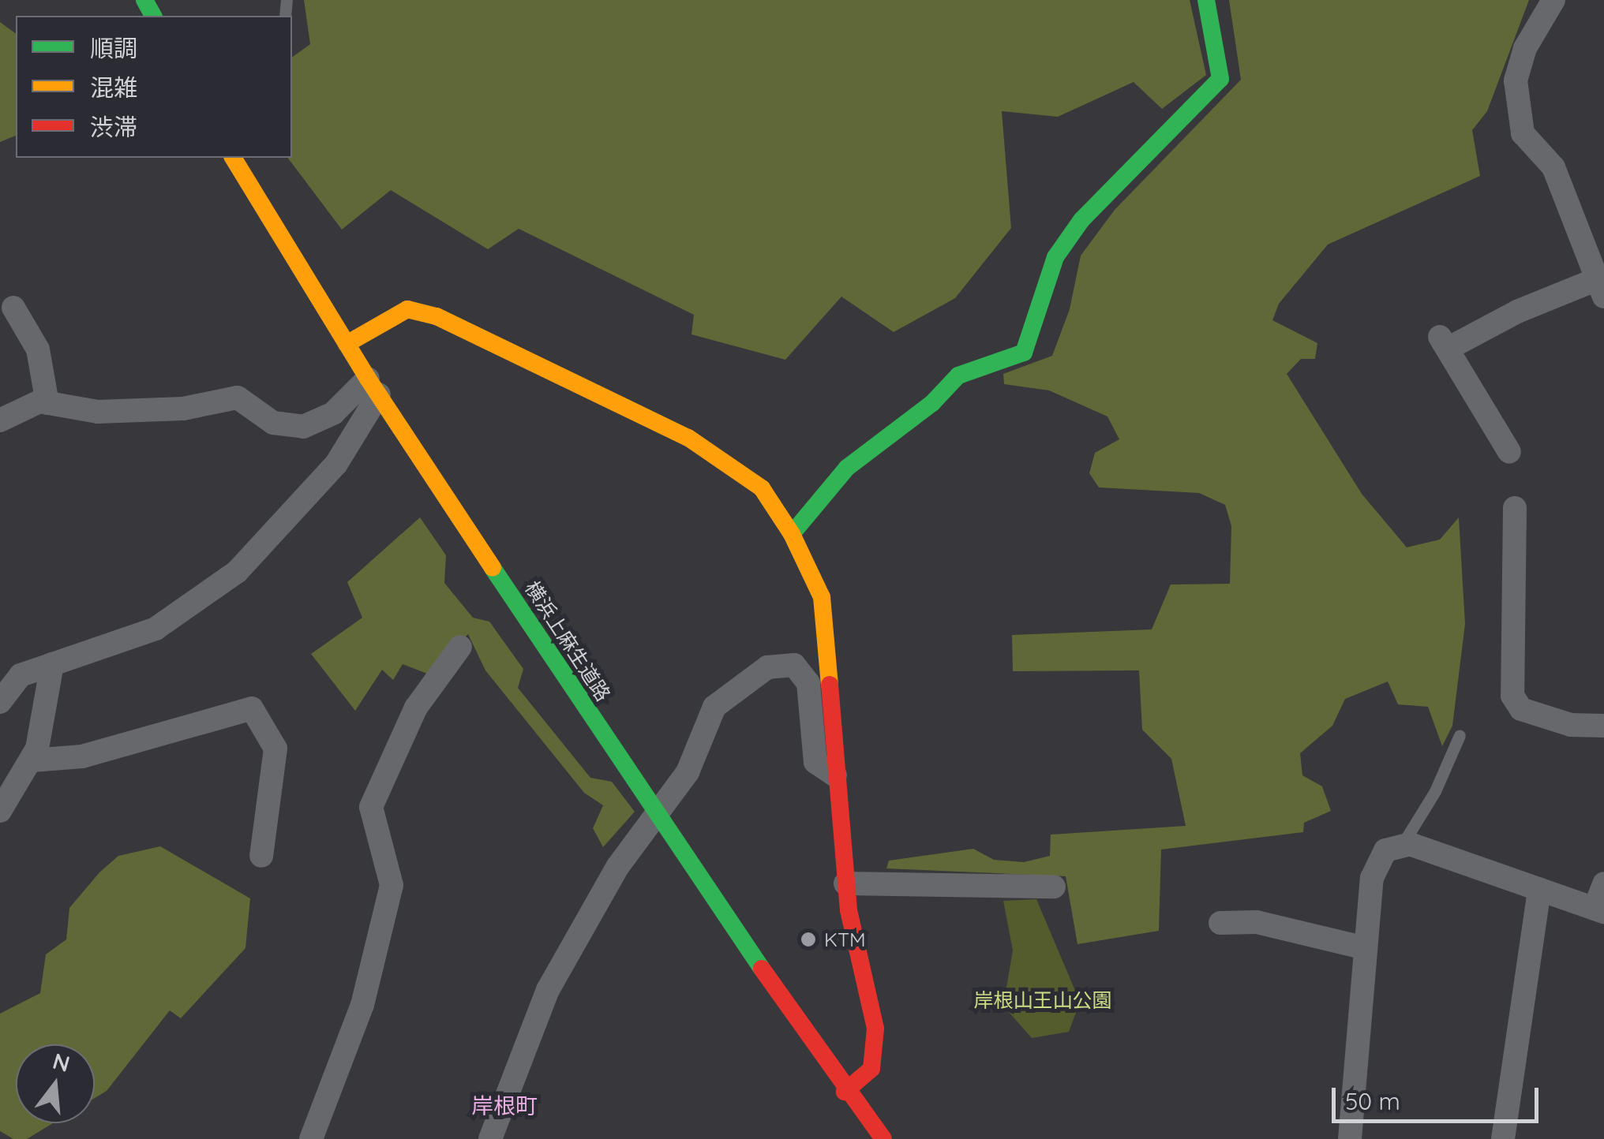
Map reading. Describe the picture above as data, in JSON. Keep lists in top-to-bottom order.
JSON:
{
  "streets": {
    "street": ["横浜上麻生道路"]
  },
  "districts": ["岸根町"],
  "parks": ["岸根山王山公園"],
  "places": ["KTM"],
  "legend": ["順調", "混雑", "渋滞"],
  "scale_bar": "50 m",
  "north": "top"
}
